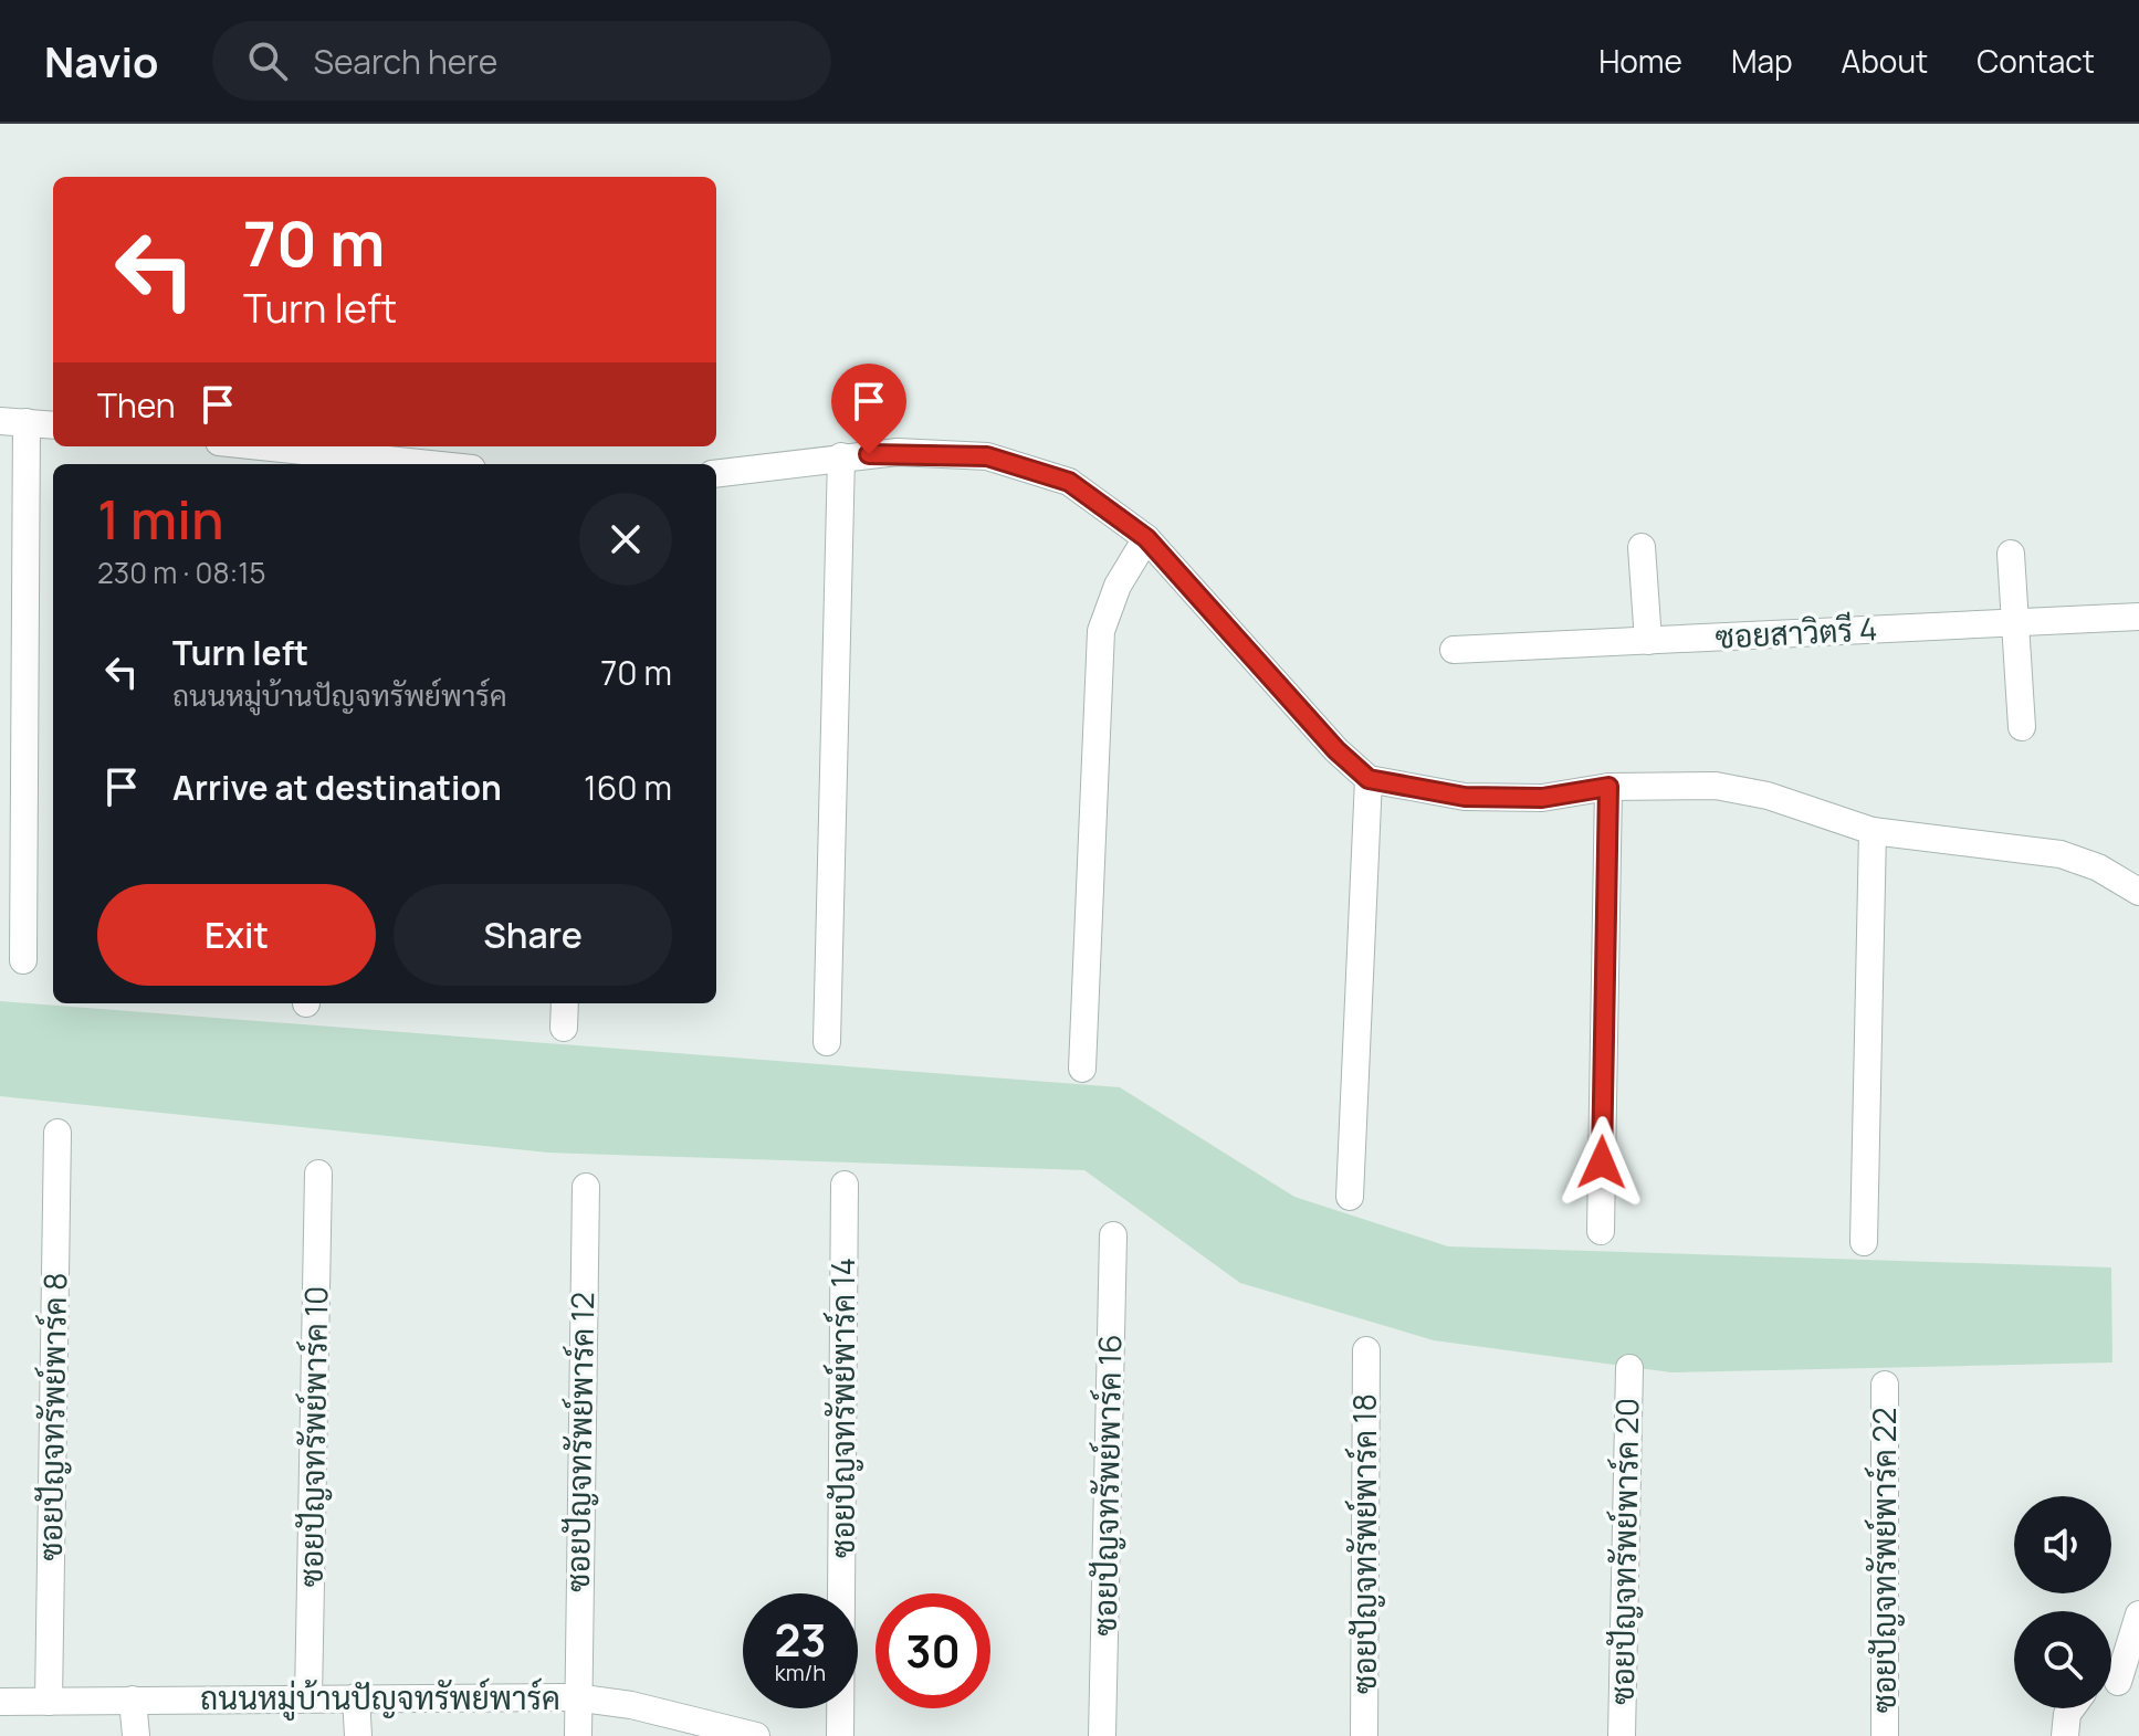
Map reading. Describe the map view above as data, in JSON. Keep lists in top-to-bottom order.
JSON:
{
  "streets": {
    "street": [
      "ซอยสาวิตรี 4",
      "ซอยปัญจทรัพย์พาร์ค 14",
      "ซอยปัญจทรัพย์พาร์ค 8",
      "ซอยปัญจทรัพย์พาร์ค 10",
      "ซอยปัญจทรัพย์พาร์ค 12",
      "ซอยปัญจทรัพย์พาร์ค 16",
      "ซอยปัญจทรัพย์พาร์ค 18",
      "ซอยปัญจทรัพย์พาร์ค 20",
      "ซอยปัญจทรัพย์พาร์ค 22",
      "ถนนหมู่บ้านปัญจทรัพย์พาร์ค"
    ]
  },
  "crossings": [
    ["ซอยปัญจทรัพย์พาร์ค 8", "ถนนหมู่บ้านปัญจทรัพย์พาร์ค"],
    ["ซอยปัญจทรัพย์พาร์ค 10", "ถนนหมู่บ้านปัญจทรัพย์พาร์ค"],
    ["ซอยปัญจทรัพย์พาร์ค 12", "ถนนหมู่บ้านปัญจทรัพย์พาร์ค"]
  ],
  "page": {
    "header": "Navio",
    "search": "Search here",
    "nav": [
      "Home",
      "Map",
      "About",
      "Contact"
    ],
    "turn": ["70 m", "Turn left"],
    "then": "Then",
    "heading": ["1 min", "230 m · 08:15"],
    "list": [
      {
        "name": "Turn left",
        "note": "ถนนหมู่บ้านปัญจทรัพย์พาร์ค",
        "value": "70 m"
      },
      {
        "name": "Arrive at destination",
        "value": "160 m"
      }
    ],
    "buttons": ["Exit", "Share"],
    "speed": "23 km/h",
    "limit": "30"
  }
}
